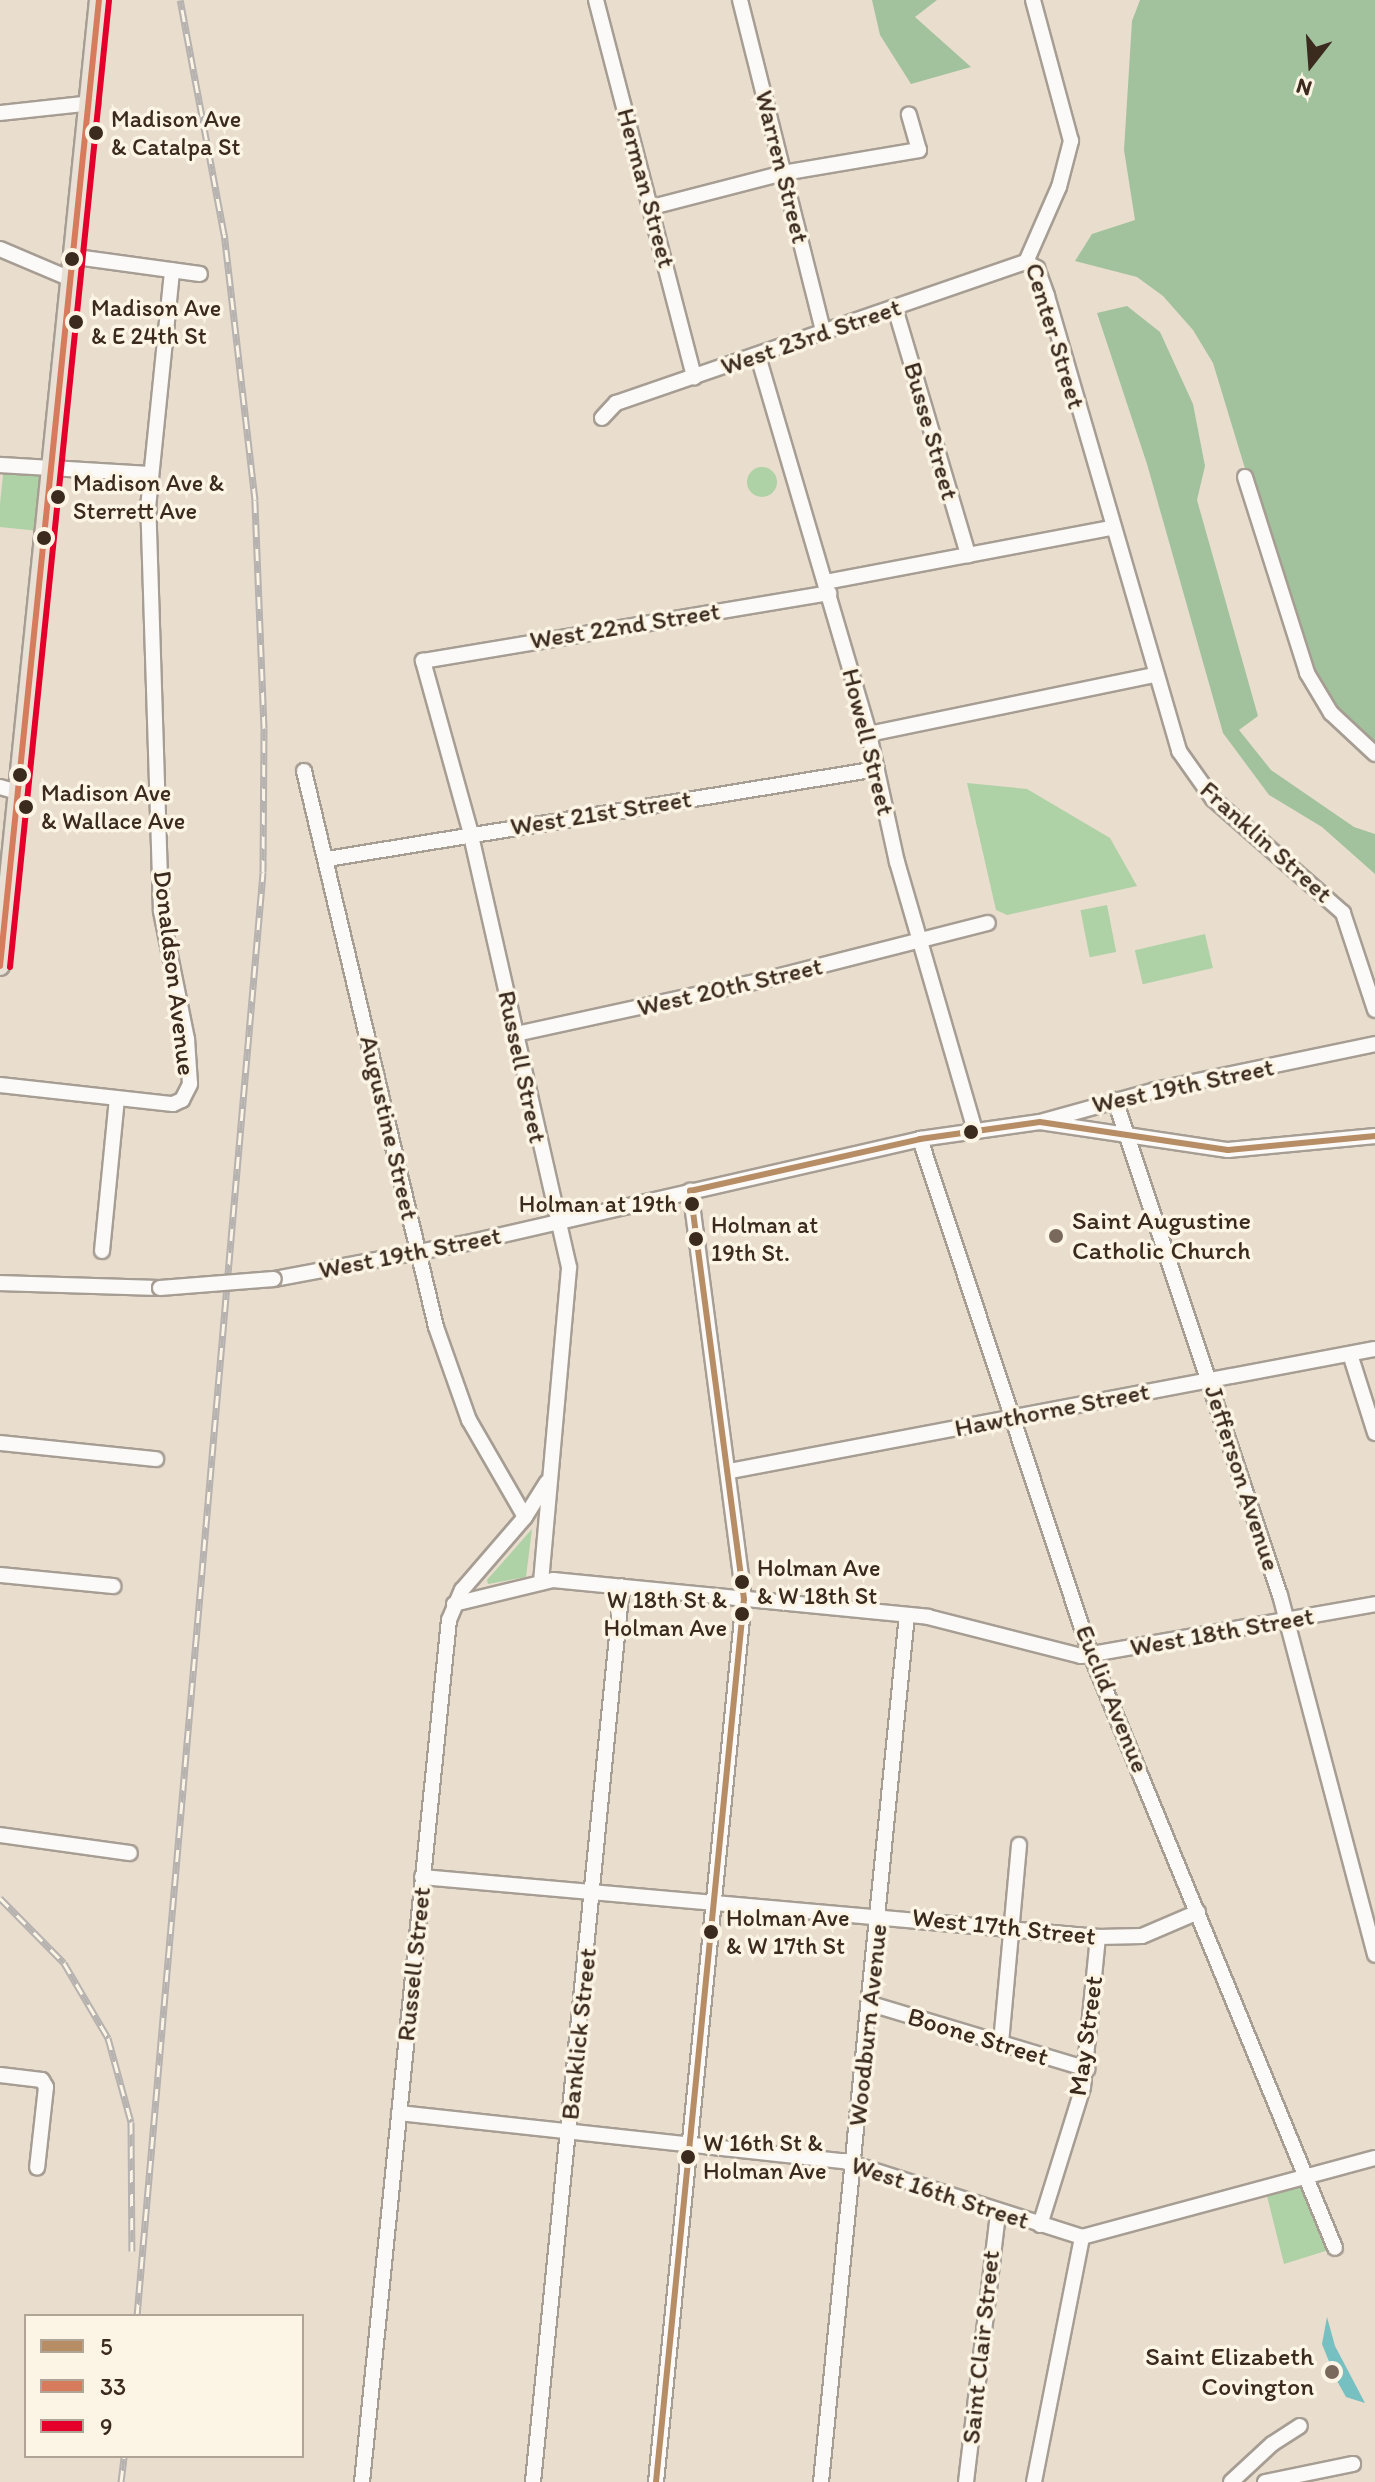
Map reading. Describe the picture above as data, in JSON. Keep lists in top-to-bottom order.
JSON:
{
  "streets": {
    "street": [
      "Warren Street",
      "Herman Street",
      "Center Street",
      "West 23rd Street",
      "Busse Street",
      "West 22nd Street",
      "Howell Street",
      "West 21st Street",
      "Franklin Street",
      "Donaldson Avenue",
      "West 20th Street",
      "Russell Street",
      "West 19th Street",
      "Augustine Street",
      "Hawthorne Street",
      "Jefferson Avenue",
      "West 18th Street",
      "Euclid Avenue",
      "West 17th Street",
      "Woodburn Avenue",
      "Banklick Street",
      "May Street",
      "Boone Street",
      "West 16th Street",
      "Saint Clair Street"
    ]
  },
  "crossings": [
    ["Warren Street", "West 23rd Street"],
    ["Herman Street", "West 23rd Street"],
    ["Center Street", "West 23rd Street"],
    ["Center Street", "West 22nd Street"],
    ["Center Street", "Franklin Street"],
    ["West 23rd Street", "Busse Street"],
    ["West 23rd Street", "Howell Street"],
    ["Busse Street", "West 22nd Street"],
    ["West 22nd Street", "Howell Street"],
    ["West 22nd Street", "Russell Street"],
    ["Howell Street", "West 21st Street"],
    ["Howell Street", "West 20th Street"],
    ["Howell Street", "West 19th Street"],
    ["West 21st Street", "Russell Street"],
    ["West 21st Street", "Augustine Street"],
    ["West 20th Street", "Russell Street"],
    ["Russell Street", "West 19th Street"],
    ["Russell Street", "Augustine Street"],
    ["Russell Street", "West 18th Street"],
    ["Russell Street", "West 17th Street"],
    ["Russell Street", "West 16th Street"],
    ["West 19th Street", "Augustine Street"],
    ["West 19th Street", "Jefferson Avenue"],
    ["West 19th Street", "Euclid Avenue"],
    ["Hawthorne Street", "Jefferson Avenue"],
    ["Hawthorne Street", "Euclid Avenue"],
    ["Jefferson Avenue", "West 18th Street"],
    ["West 18th Street", "Euclid Avenue"],
    ["West 18th Street", "Woodburn Avenue"],
    ["West 18th Street", "Banklick Street"],
    ["Euclid Avenue", "West 17th Street"],
    ["West 17th Street", "Woodburn Avenue"],
    ["West 17th Street", "Banklick Street"],
    ["West 17th Street", "May Street"],
    ["Woodburn Avenue", "Boone Street"],
    ["Woodburn Avenue", "West 16th Street"],
    ["Banklick Street", "West 16th Street"],
    ["May Street", "Boone Street"],
    ["May Street", "West 16th Street"],
    ["West 16th Street", "Saint Clair Street"]
  ],
  "places": [
    "Madison Ave & Catalpa St",
    "Madison Ave & E 24th St",
    "Madison Ave & Sterrett Ave",
    "Madison Ave & Wallace Ave",
    "Holman at 19th",
    "Saint Augustine Catholic Church",
    "Holman at 19th St.",
    "Holman Ave & W 18th St",
    "W 18th St & Holman Ave",
    "Holman Ave & W 17th St",
    "W 16th St & Holman Ave",
    "Saint Elizabeth Covington"
  ],
  "lines": ["transit line 33", "transit line 9", "transit line 5"],
  "legend": ["5", "33", "9"],
  "north": "bottom"
}
